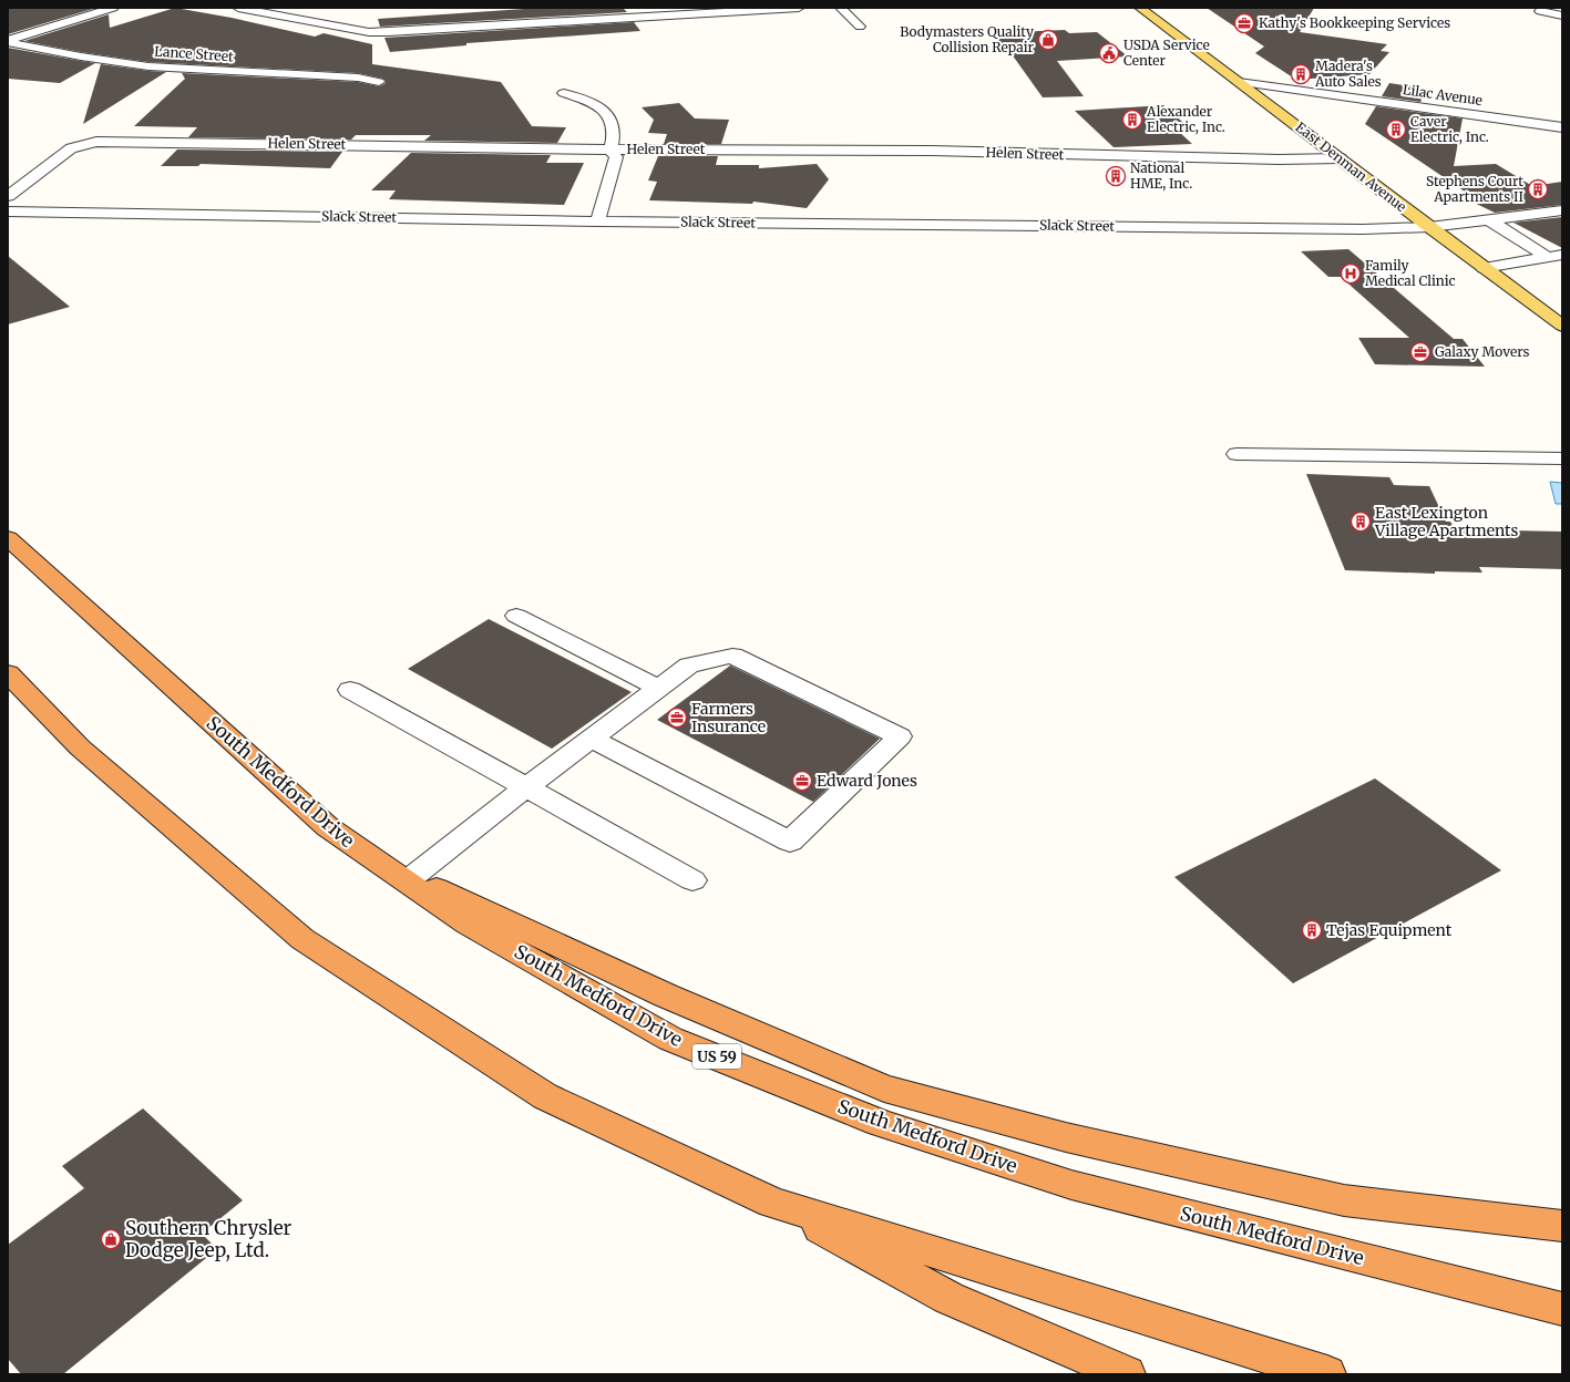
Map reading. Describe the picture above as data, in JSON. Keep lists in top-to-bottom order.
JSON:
{
  "streets": {
    "highway": ["South Medford Drive", "US 59"],
    "main road": ["East Denman Avenue"],
    "street": [
      "Lance Street",
      "Lilac Avenue",
      "Helen Street",
      "Slack Street"
    ]
  },
  "crossings": [
    ["Lilac Avenue", "East Denman Avenue"],
    ["Helen Street", "East Denman Avenue"],
    ["East Denman Avenue", "Slack Street"]
  ],
  "places": {
    "office": [
      "Kathy's Bookkeeping Services",
      "Galaxy Movers",
      "Farmers Insurance",
      "Edward Jones"
    ],
    "shop": ["Bodymasters Quality Collision Repair", "Southern Chrysler Dodge Jeep, Ltd."],
    "public building": ["USDA Service Center"],
    "building": [
      "Madera's Auto Sales",
      "Alexander Electric, Inc.",
      "Caver Electric, Inc.",
      "National HME, Inc.",
      "Stephens Court Apartments II",
      "East Lexington Village Apartments",
      "Tejas Equipment"
    ],
    "hospital": ["Family Medical Clinic"]
  }
}
